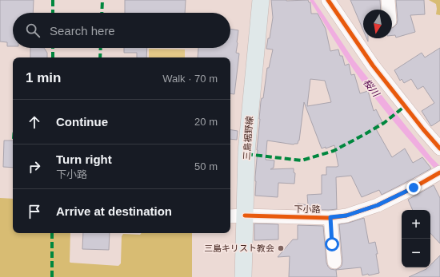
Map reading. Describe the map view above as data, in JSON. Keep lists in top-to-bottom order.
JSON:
{
  "streets": {
    "main road": ["三島裾野線"],
    "street": ["下小路"]
  },
  "crossings": [
    ["三島裾野線", "下小路"]
  ],
  "water": ["桜川"],
  "places": ["三島キリスト教会"],
  "north": "bottom",
  "page": {
    "search": "Search here",
    "heading": ["1 min", "Walk · 70 m"],
    "list": [
      ["Continue", "20 m"],
      ["Turn right", "下小路", "50 m"],
      "Arrive at destination"
    ],
    "map_buttons": ["+", "−"]
  }
}
